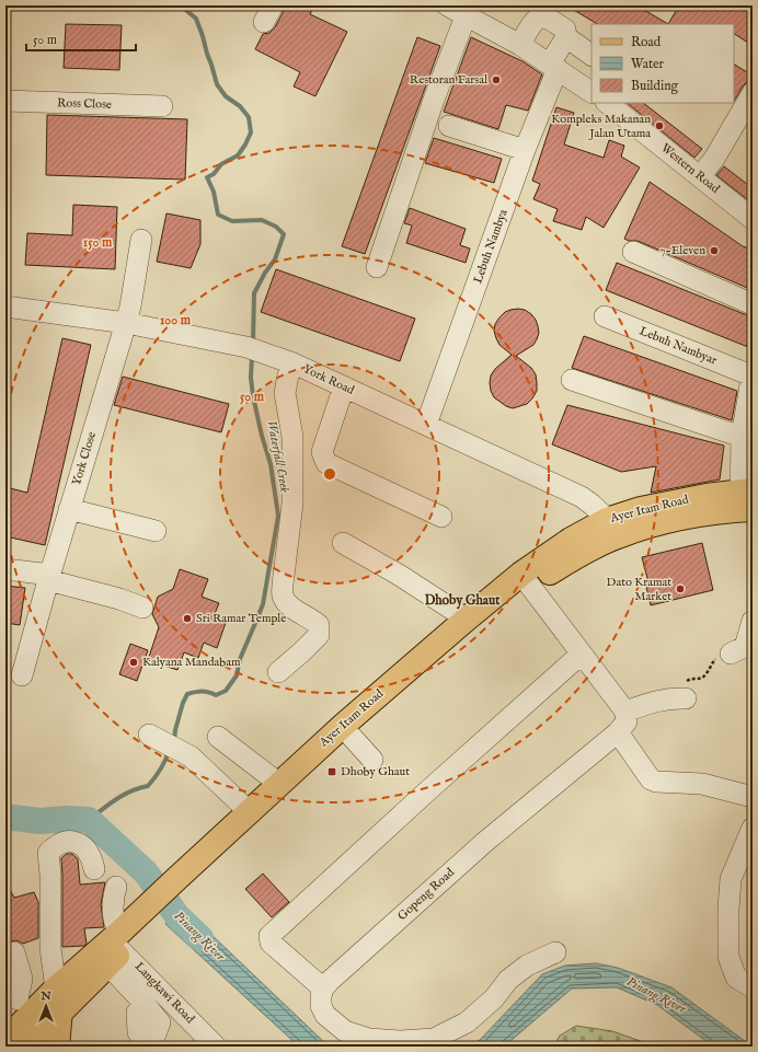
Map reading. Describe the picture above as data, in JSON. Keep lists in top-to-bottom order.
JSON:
{
  "streets": {
    "main road": ["Ayer Itam Road"],
    "street": [
      "Ross Close",
      "Western Road",
      "Lebuh Nambya",
      "Lebuh Nambyar",
      "York Road",
      "York Close",
      "Gopeng Road",
      "Langkawi Road"
    ]
  },
  "crossings": [
    ["Lebuh Nambya", "York Road"],
    ["York Road", "York Close"],
    ["York Road", "Ayer Itam Road"],
    ["Ayer Itam Road", "Langkawi Road"]
  ],
  "districts": ["Dhoby Ghaut"],
  "water": ["Waterfall Creek", "Pinang River"],
  "places": {
    "other": [
      "Restoran Farsal",
      "Kompleks Makanan Jalan Utama",
      "7-Eleven",
      "Dato Kramat Market",
      "Sri Ramar Temple",
      "Kalyana Mandabam"
    ],
    "transit": ["Dhoby Ghaut"]
  },
  "legend": ["Road", "Water", "Building"],
  "scale_bar": "50 m",
  "north": "top",
  "rings": ["150 m", "100 m", "50 m"]
}
